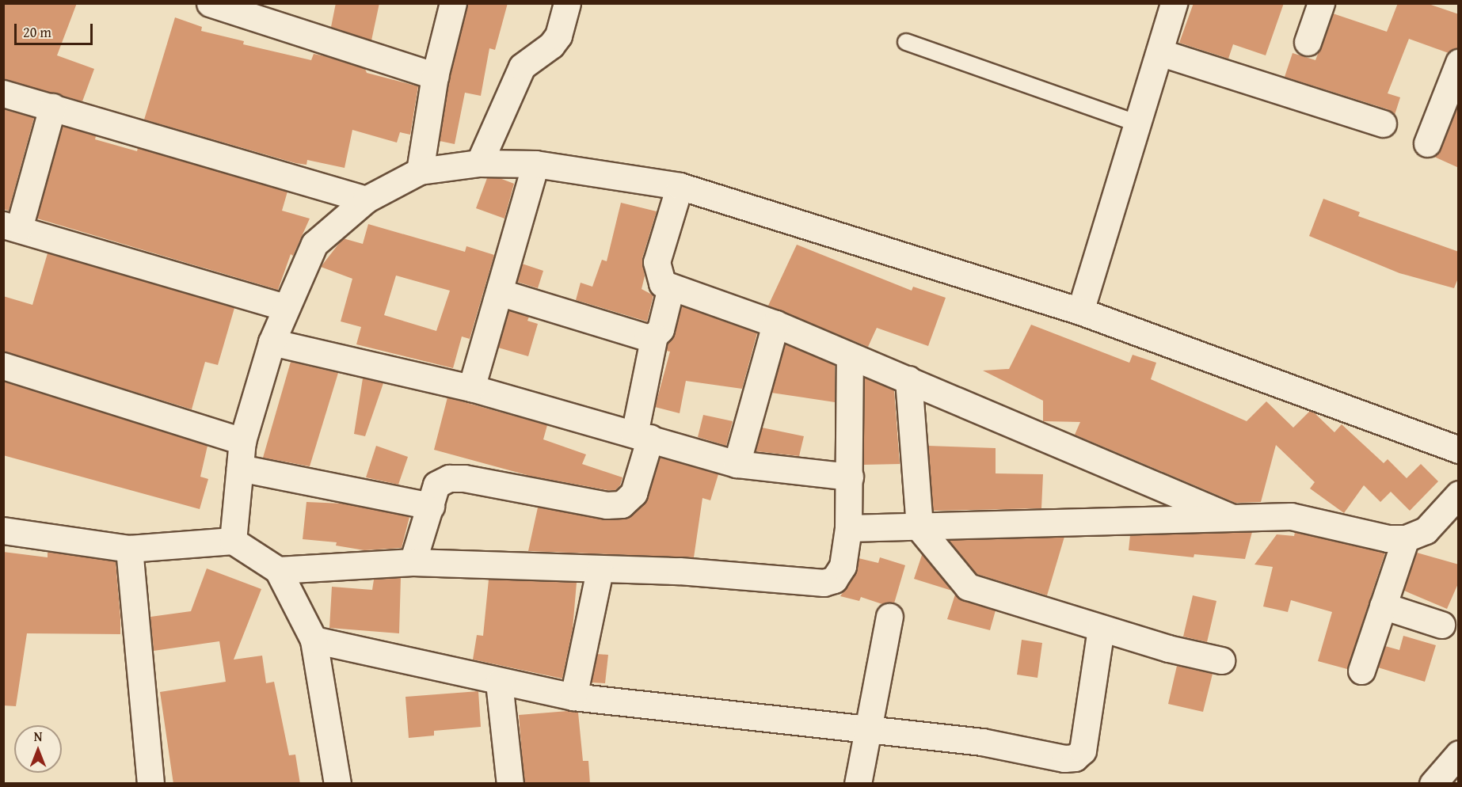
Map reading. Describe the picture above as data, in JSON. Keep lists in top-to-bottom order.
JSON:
{
  "scale_bar": "20 m",
  "north": "top"
}
